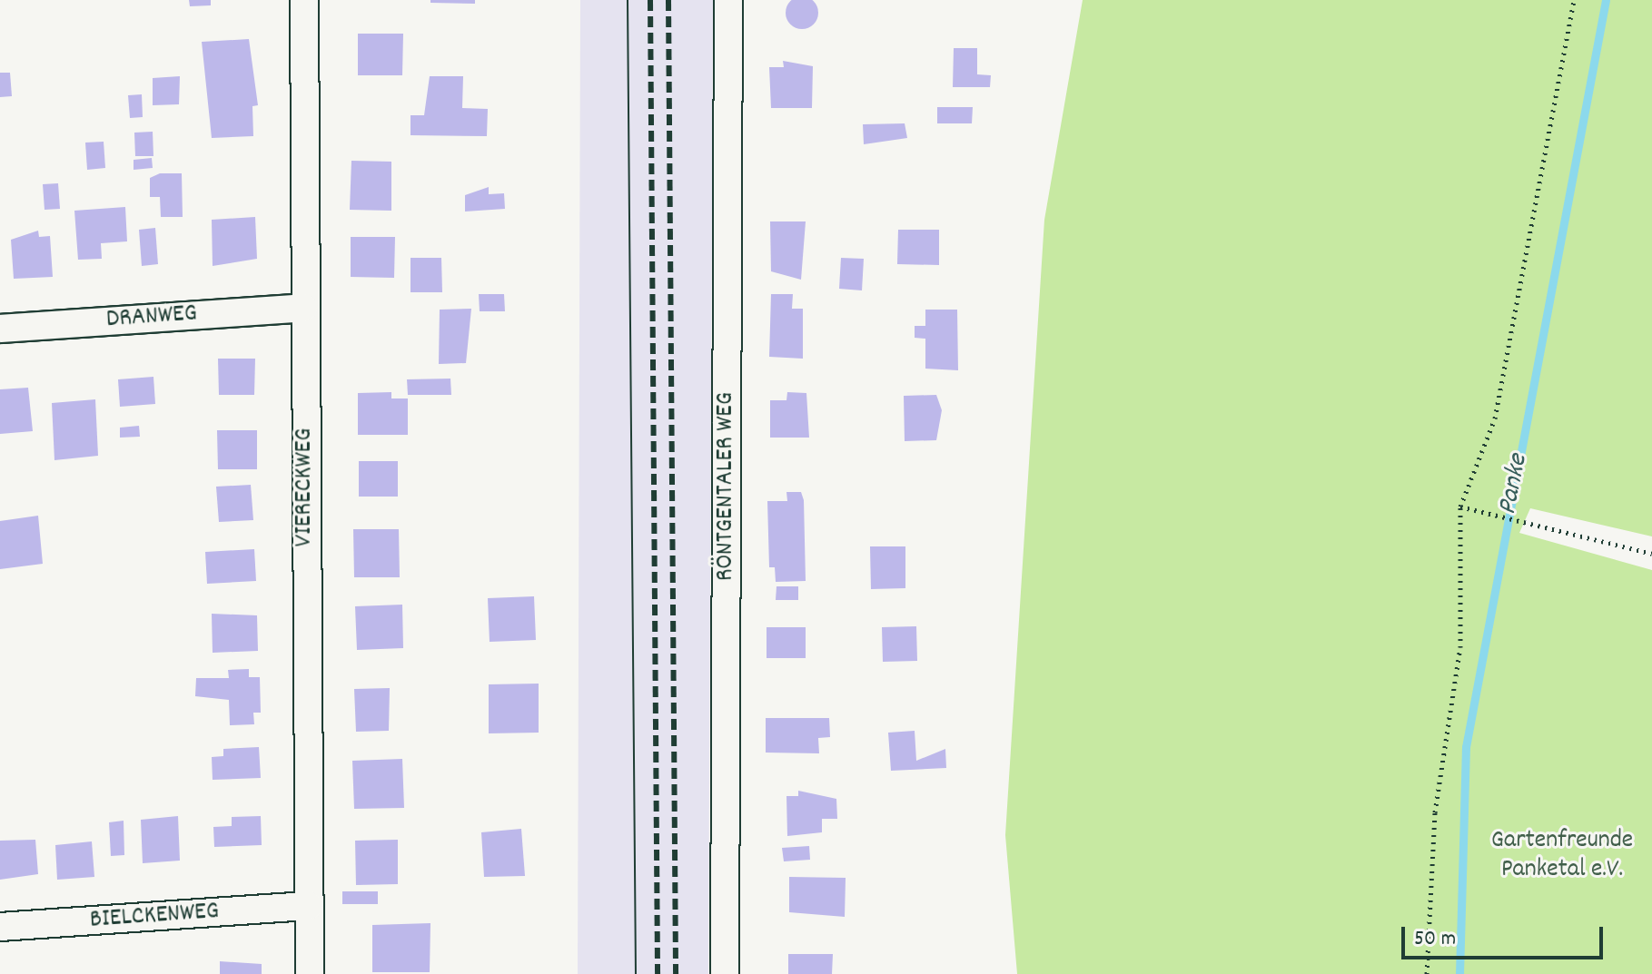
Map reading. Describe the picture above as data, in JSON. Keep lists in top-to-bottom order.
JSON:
{
  "streets": {
    "street": [
      "DRANWEG",
      "RÖNTGENTALER WEG",
      "VIERECKWEG",
      "BIELCKENWEG"
    ]
  },
  "crossings": [
    ["DRANWEG", "VIERECKWEG"],
    ["VIERECKWEG", "BIELCKENWEG"]
  ],
  "water": ["Panke"],
  "parks": ["Gartenfreunde Panketal e.V."],
  "scale_bar": "50 m"
}
